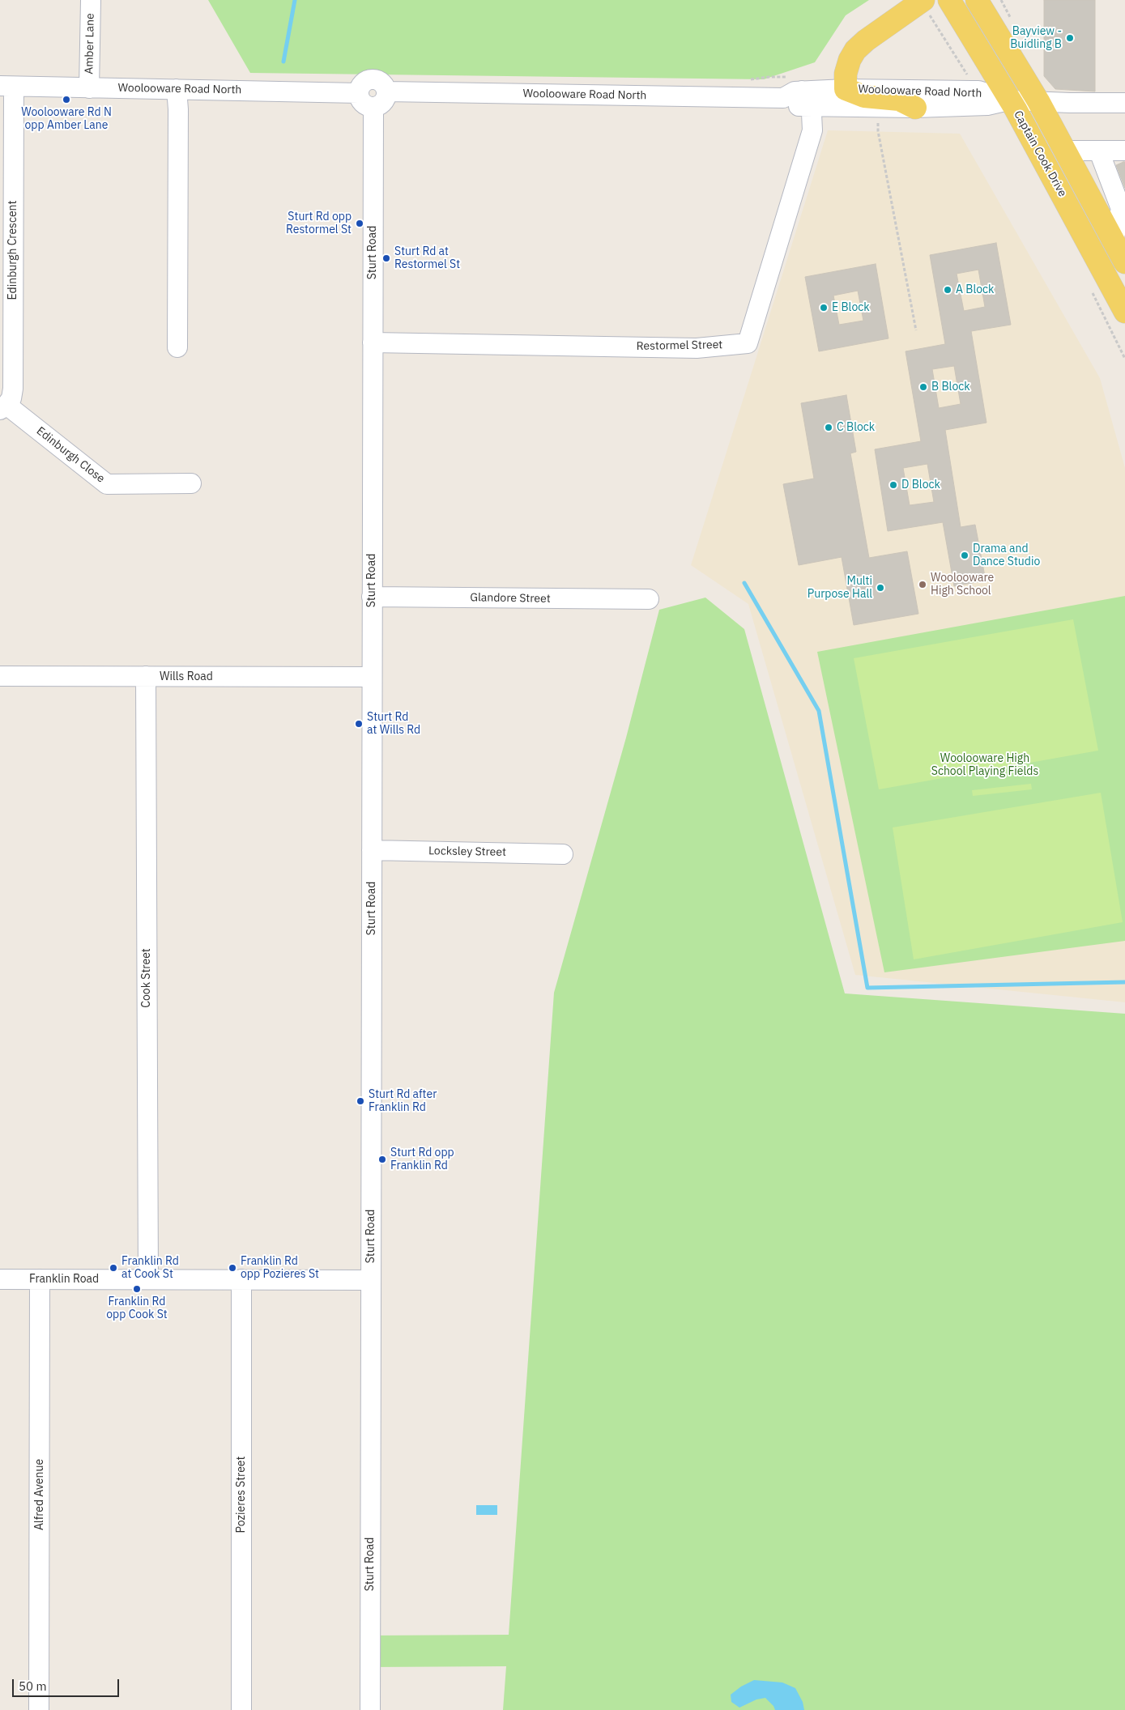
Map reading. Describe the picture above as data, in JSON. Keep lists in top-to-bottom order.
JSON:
{
  "streets": {
    "main road": ["Captain Cook Drive"],
    "street": [
      "Amber Lane",
      "Woolooware Road North",
      "Edinburgh Crescent",
      "Sturt Road",
      "Restormel Street",
      "Edinburgh Close",
      "Glandore Street",
      "Wills Road",
      "Locksley Street",
      "Cook Street",
      "Franklin Road",
      "Alfred Avenue",
      "Pozieres Street"
    ]
  },
  "crossings": [
    ["Amber Lane", "Woolooware Road North"],
    ["Woolooware Road North", "Captain Cook Drive"],
    ["Woolooware Road North", "Edinburgh Crescent"],
    ["Woolooware Road North", "Sturt Road"],
    ["Woolooware Road North", "Restormel Street"],
    ["Edinburgh Crescent", "Edinburgh Close"],
    ["Sturt Road", "Restormel Street"],
    ["Sturt Road", "Glandore Street"],
    ["Sturt Road", "Wills Road"],
    ["Sturt Road", "Locksley Street"],
    ["Sturt Road", "Franklin Road"],
    ["Wills Road", "Cook Street"],
    ["Cook Street", "Franklin Road"],
    ["Franklin Road", "Alfred Avenue"],
    ["Franklin Road", "Pozieres Street"]
  ],
  "parks": ["Woolooware High School Playing Fields"],
  "places": [
    "Bayview - Buidling B",
    "Woolooware Rd N opp Amber Lane",
    "Sturt Rd opp Restormel St",
    "Sturt Rd at Restormel St",
    "A Block",
    "E Block",
    "B Block",
    "C Block",
    "D Block",
    "Drama and Dance Studio",
    "Woolooware High School",
    "Multi Purpose Hall",
    "Sturt Rd at Wills Rd",
    "Sturt Rd after Franklin Rd",
    "Sturt Rd opp Franklin Rd",
    "Franklin Rd at Cook St",
    "Franklin Rd opp Pozieres St",
    "Franklin Rd opp Cook St"
  ],
  "scale_bar": "50 m"
}
